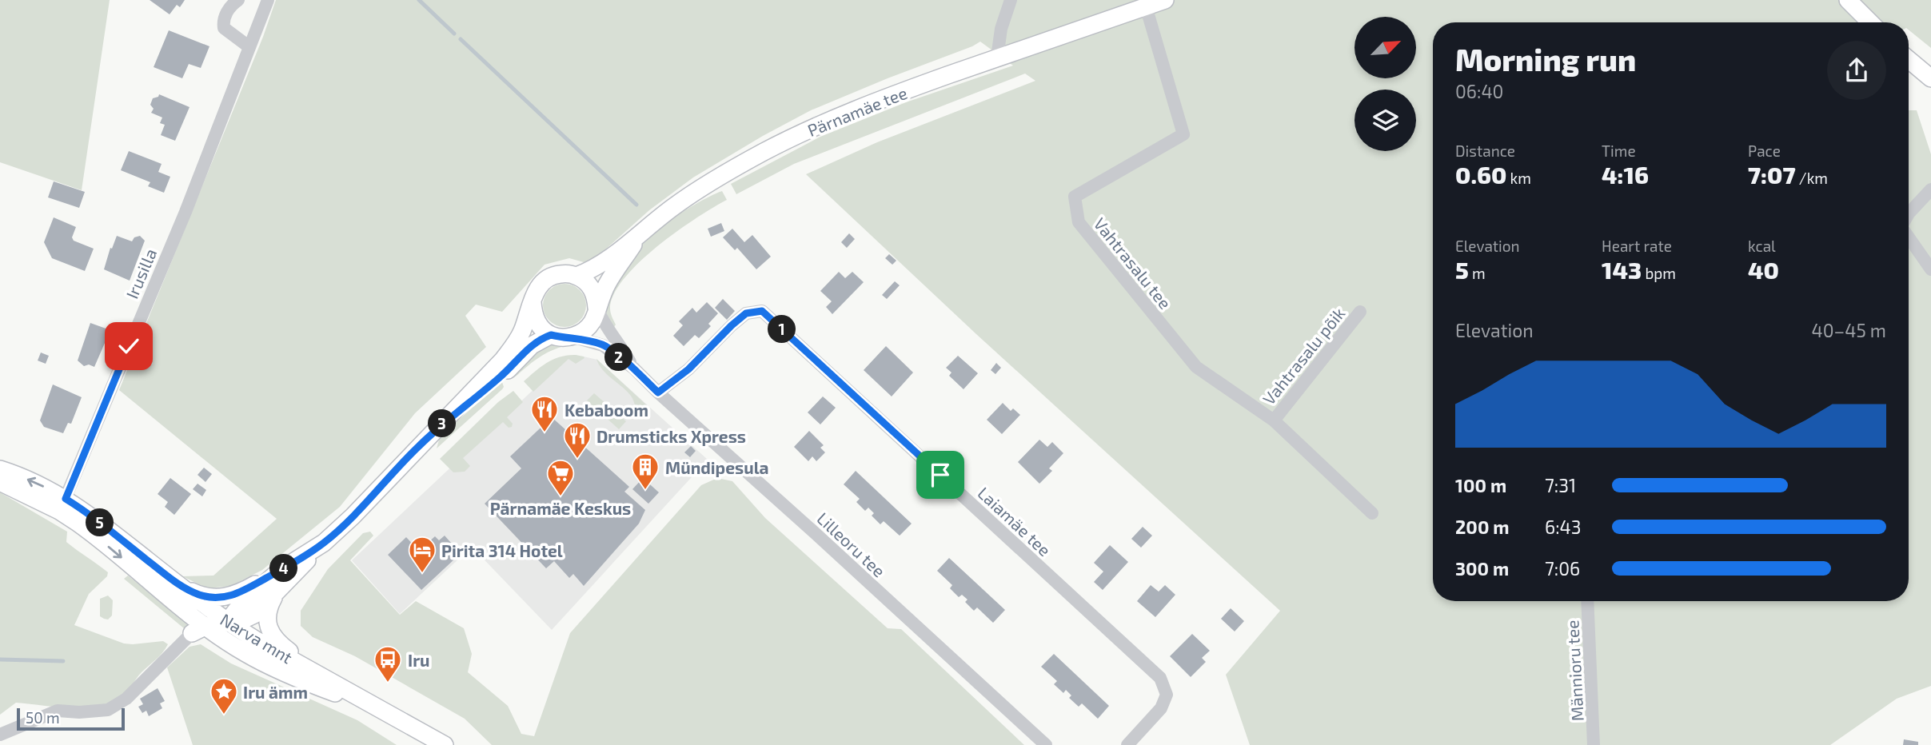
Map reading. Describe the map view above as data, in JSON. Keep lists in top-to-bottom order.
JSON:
{
  "streets": {
    "main road": ["Pärnamäe tee", "Narva mnt"],
    "street": [
      "Vahtrasalu tee",
      "Irusilla",
      "Vahtrasalu põik",
      "Laiamäe tee",
      "Lilleoru tee",
      "Männioru tee"
    ]
  },
  "crossings": [
    ["Pärnamäe tee", "Vahtrasalu tee"],
    ["Pärnamäe tee", "Lilleoru tee"],
    ["Vahtrasalu tee", "Vahtrasalu põik"],
    ["Irusilla", "Narva mnt"],
    ["Laiamäe tee", "Lilleoru tee"]
  ],
  "places": {
    "restaurant": ["Kebaboom", "Drumsticks Xpress"],
    "building": ["Mündipesula"],
    "supermarket": ["Pärnamäe Keskus"],
    "hotel": ["Pirita 314 Hotel"],
    "bus stop": ["Iru"],
    "place": ["Iru ämm"]
  },
  "scale_bar": "50 m",
  "north": "top right",
  "page": {
    "heading": ["Morning run", "06:40"],
    "stats": [
      ["Distance", "0.60 km"],
      ["Time", "4:16"],
      ["Pace", "7:07 /km"],
      ["Elevation", "5 m"],
      ["Heart rate", "143 bpm"],
      ["kcal", "40"]
    ],
    "chart": ["Elevation", "40–45 m"],
    "pins": [
      "1",
      "2",
      "3",
      "5",
      "4"
    ],
    "list": [
      {
        "name": "100 m",
        "note": "7:31"
      },
      {
        "name": "200 m",
        "note": "6:43"
      },
      {
        "name": "300 m",
        "note": "7:06"
      }
    ],
    "scale": "50 m"
  }
}
